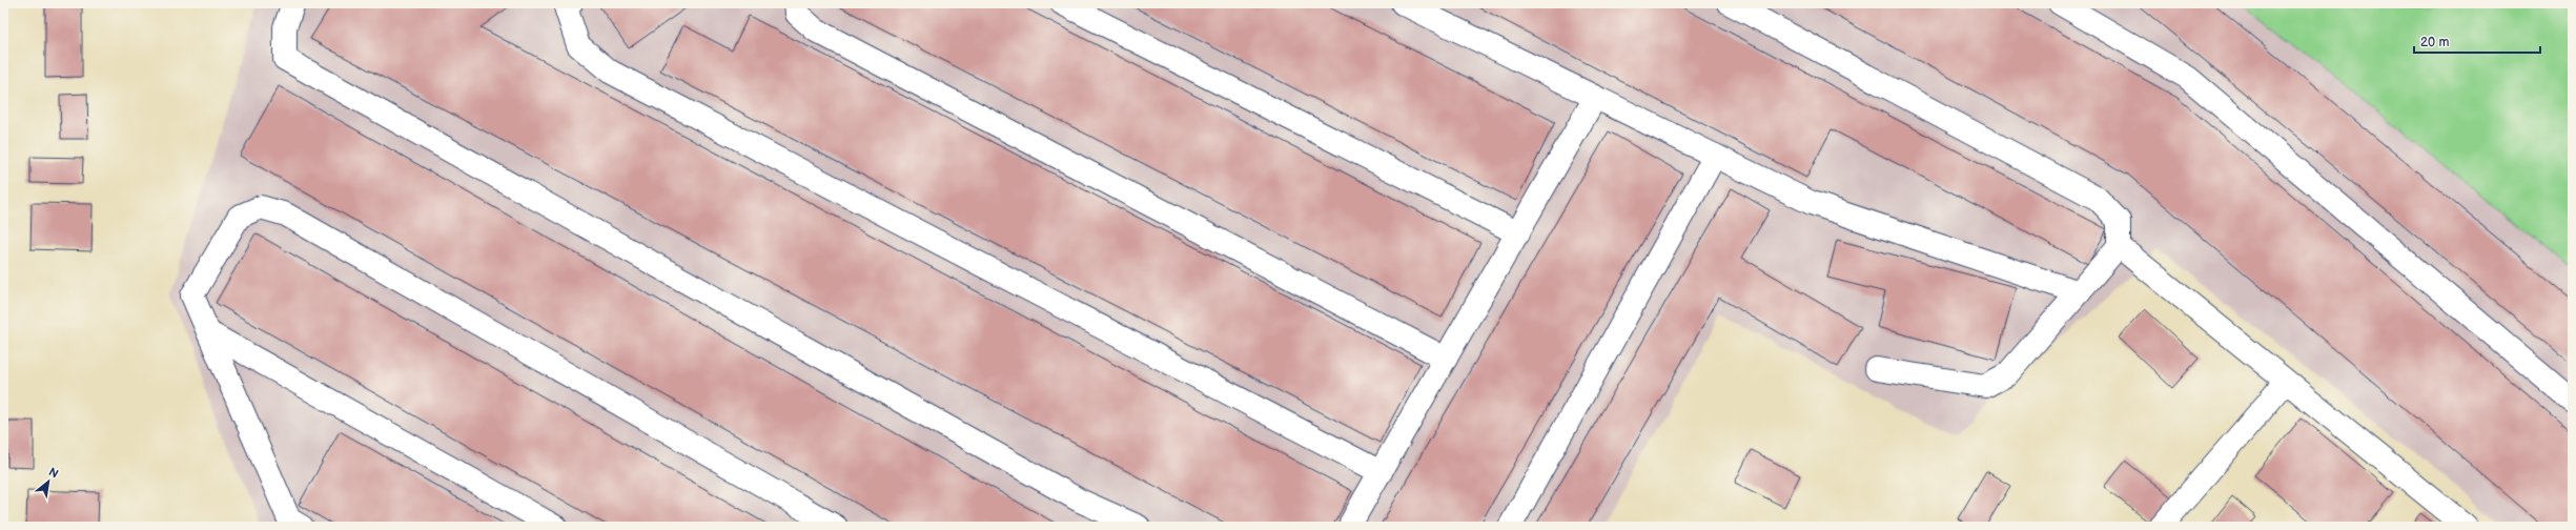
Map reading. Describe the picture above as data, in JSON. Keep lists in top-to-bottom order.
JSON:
{
  "scale_bar": "20 m",
  "north": "top right"
}
